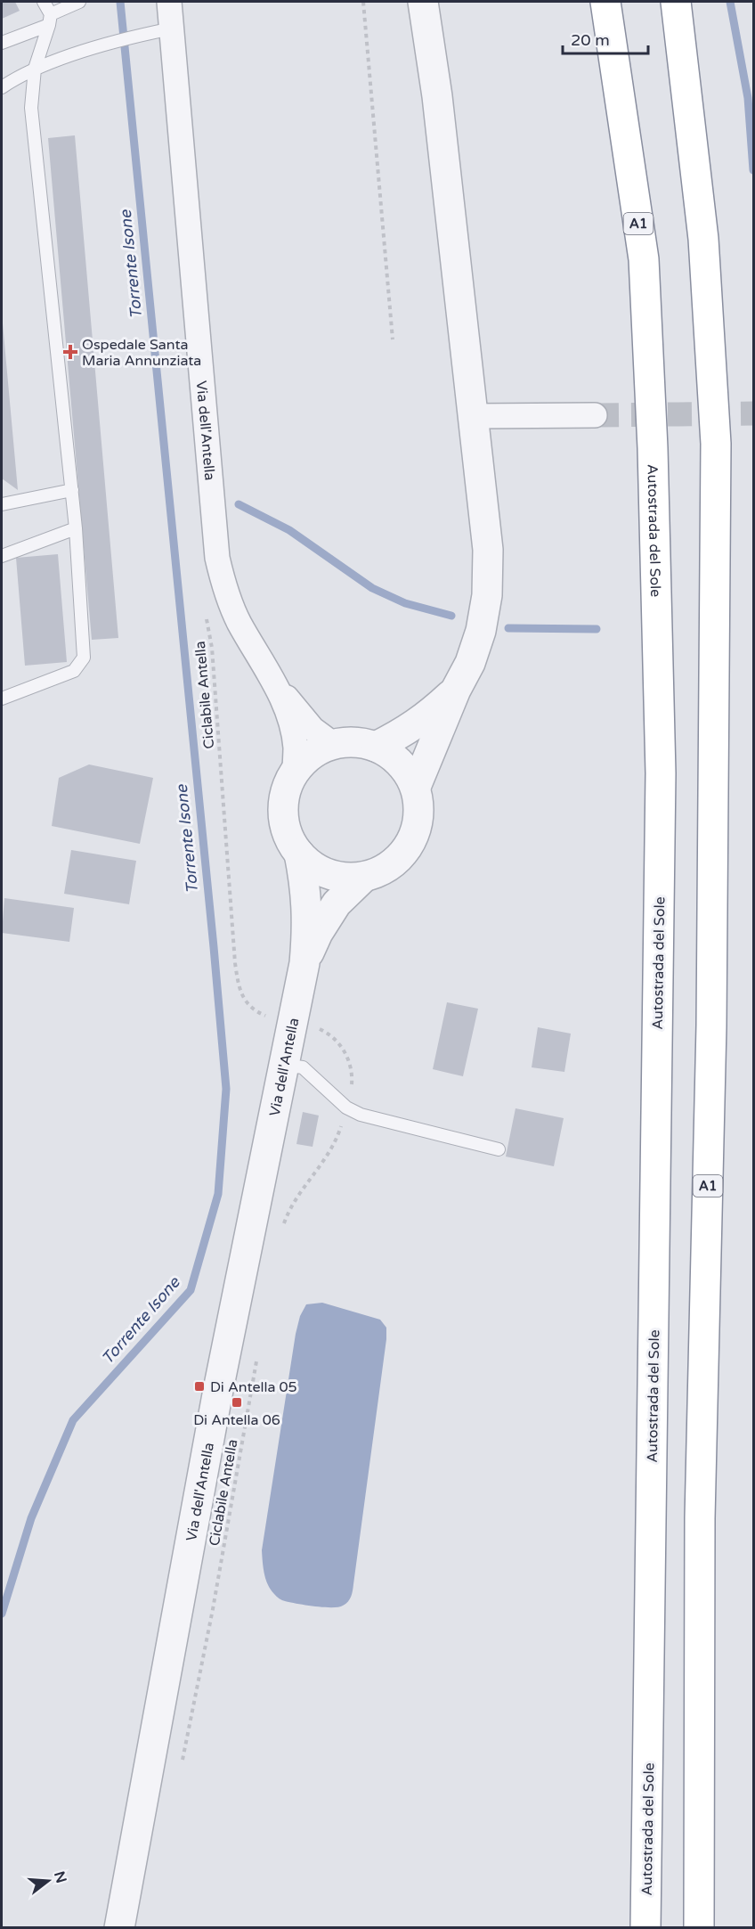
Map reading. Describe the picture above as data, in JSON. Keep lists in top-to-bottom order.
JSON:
{
  "streets": {
    "highway": ["A1", "Autostrada del Sole"],
    "street": ["Via dell'Antella"],
    "path": ["Ciclabile Antella"]
  },
  "water": ["Torrente Isone"],
  "places": {
    "health": ["Ospedale Santa Maria Annunziata"],
    "transit": ["Di Antella 05", "Di Antella 06"]
  },
  "scale_bar": "20 m",
  "north": "right"
}
